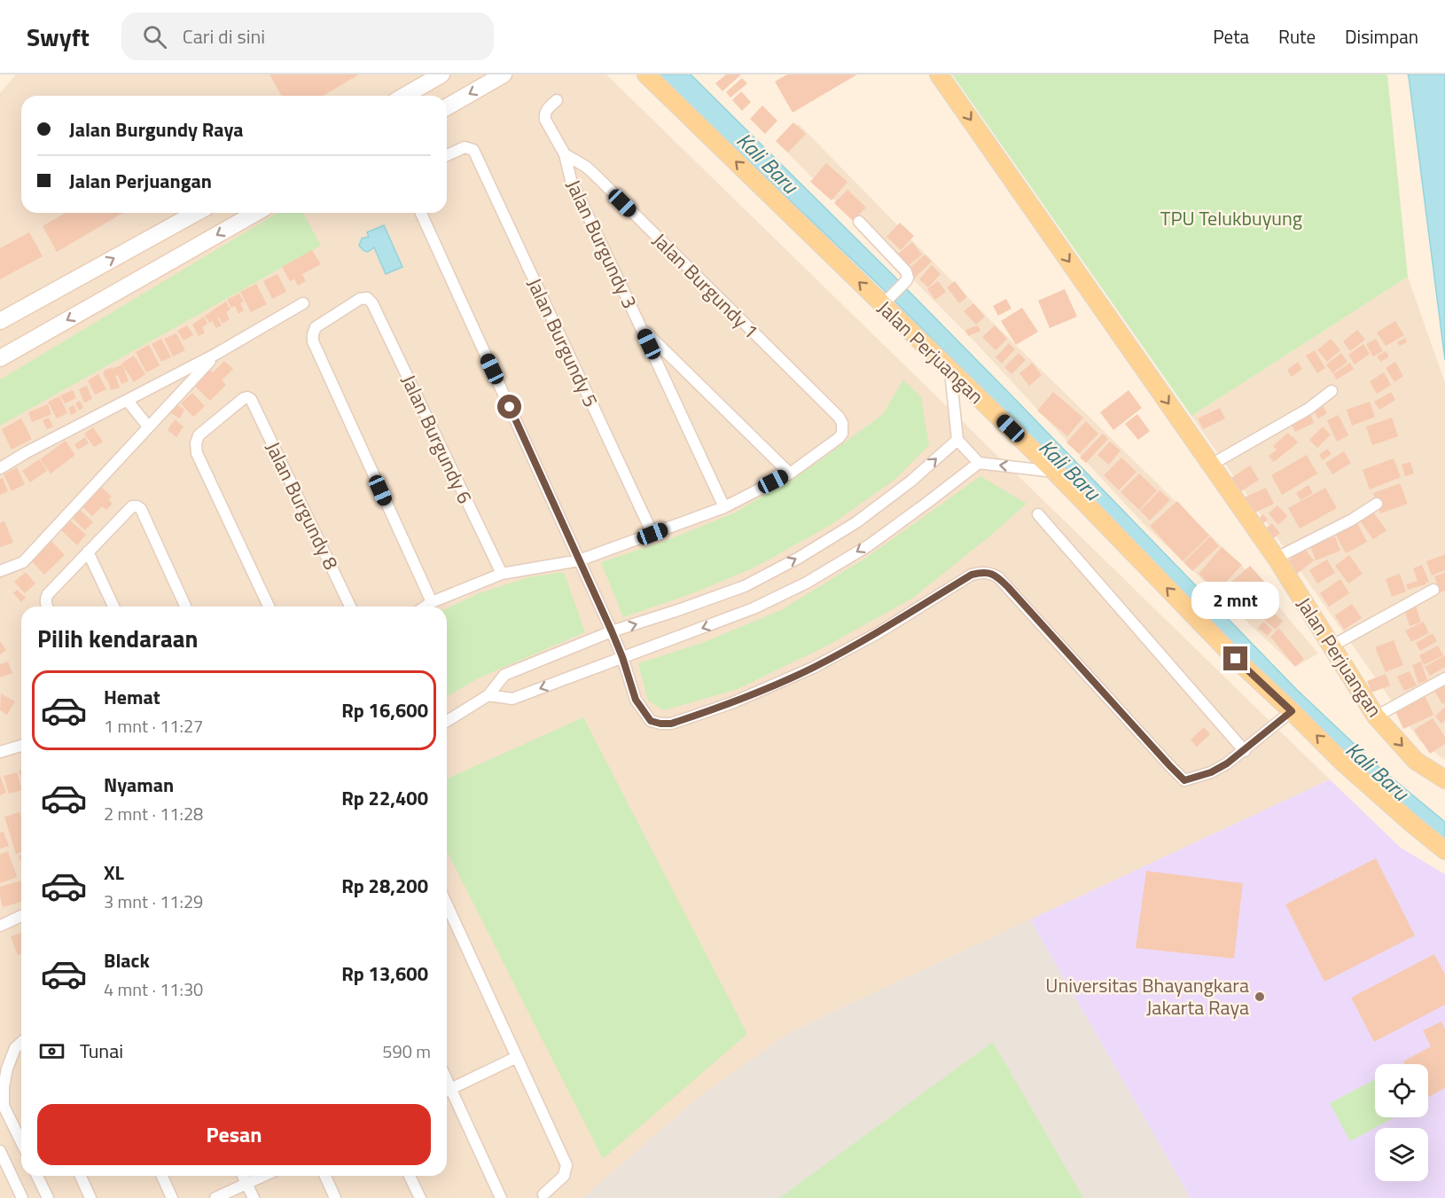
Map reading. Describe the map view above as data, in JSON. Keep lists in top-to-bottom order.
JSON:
{
  "streets": {
    "main road": ["Jalan Perjuangan"],
    "street": [
      "Jalan Burgundy 3",
      "Jalan Burgundy 1",
      "Jalan Burgundy 5",
      "Jalan Burgundy 6",
      "Jalan Burgundy 8"
    ]
  },
  "crossings": [
    ["Jalan Burgundy 3", "Jalan Burgundy 1"]
  ],
  "water": ["Kali Baru"],
  "parks": ["TPU Telukbuyung"],
  "places": ["Universitas Bhayangkara Jakarta Raya"],
  "page": {
    "header": "Swyft",
    "search": "Cari di sini",
    "nav": ["Peta", "Rute", "Disimpan"],
    "banner": ["Jalan Burgundy Raya", "Jalan Perjuangan"],
    "bubble": "2 mnt",
    "heading": "Pilih kendaraan",
    "list": [
      {
        "name": "Hemat",
        "note": "1 mnt · 11:27",
        "value": "Rp 16,600"
      },
      {
        "name": "Nyaman",
        "note": "2 mnt · 11:28",
        "value": "Rp 22,400"
      },
      {
        "name": "XL",
        "note": "3 mnt · 11:29",
        "value": "Rp 28,200"
      },
      {
        "name": "Black",
        "note": "4 mnt · 11:30",
        "value": "Rp 13,600"
      }
    ],
    "pay": ["Tunai", "590 m"],
    "buttons": "Pesan"
  }
}
